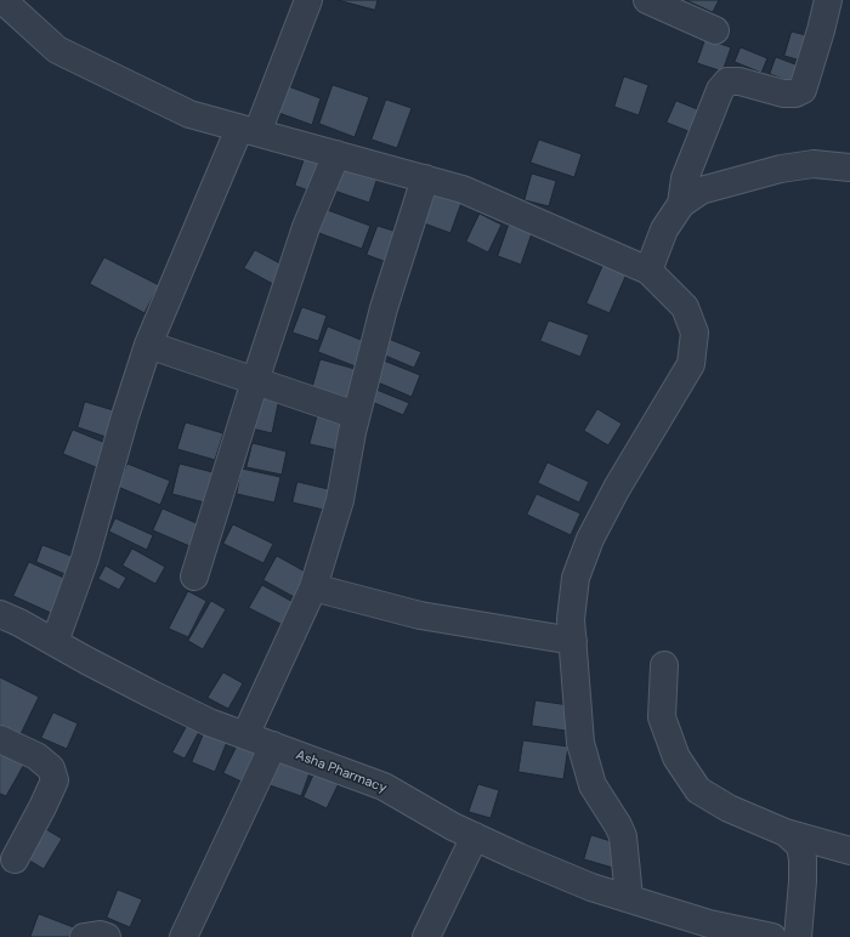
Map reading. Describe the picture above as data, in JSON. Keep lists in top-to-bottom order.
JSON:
{
  "streets": {
    "street": ["Asha Pharmacy"]
  }
}
